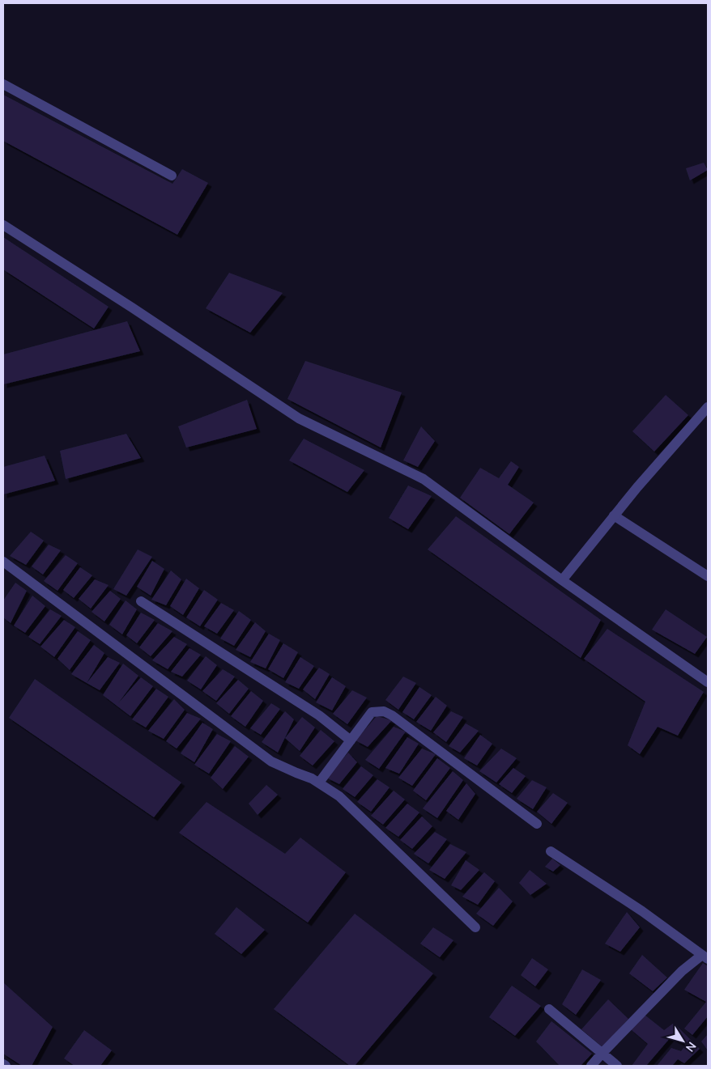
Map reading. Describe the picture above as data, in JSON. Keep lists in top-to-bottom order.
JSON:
{
  "north": "bottom right"
}
